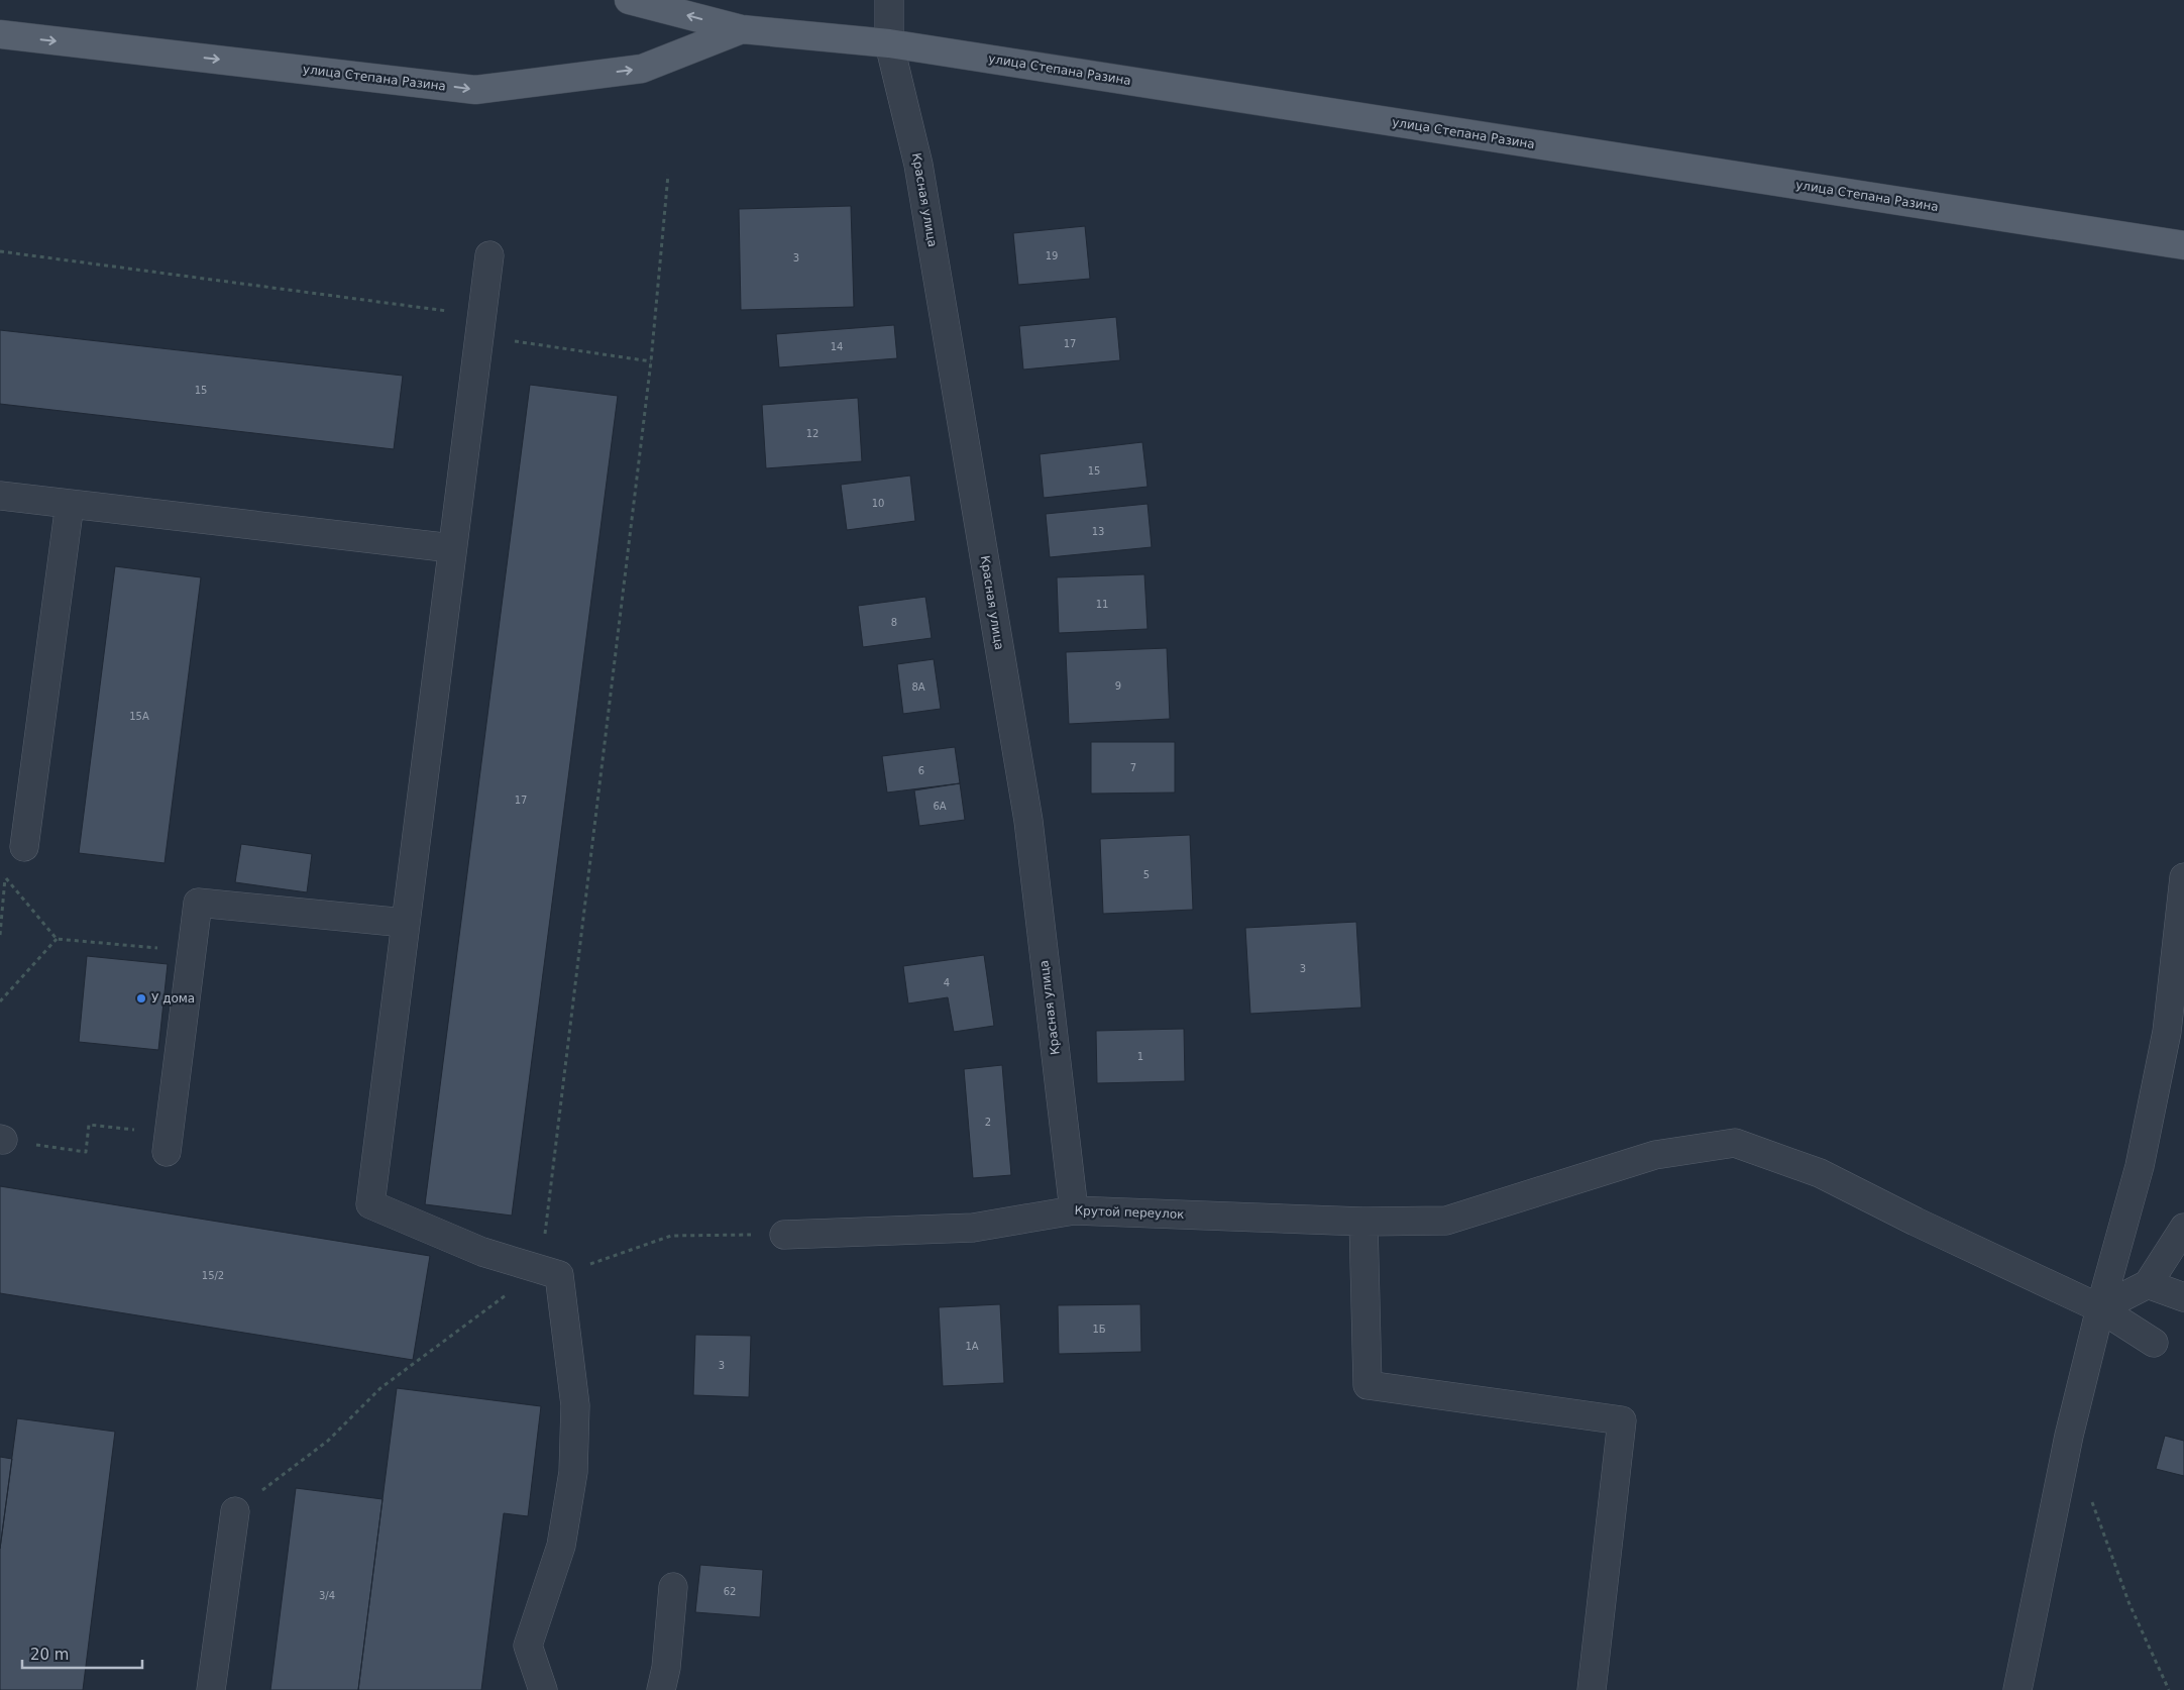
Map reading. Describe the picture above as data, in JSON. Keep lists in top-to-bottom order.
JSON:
{
  "streets": {
    "main road": ["улица Степана Разина"],
    "street": ["Красная улица", "Крутой переулок"]
  },
  "crossings": [
    ["улица Степана Разина", "Красная улица"],
    ["Красная улица", "Крутой переулок"]
  ],
  "places": ["У дома"],
  "house_numbers": [
    "19",
    "3",
    "17",
    "14",
    "15",
    "12",
    "15",
    "10",
    "13",
    "11",
    "8",
    "9",
    "8А",
    "15А",
    "7",
    "6",
    "17",
    "6А",
    "5",
    "3",
    "4",
    "1",
    "2",
    "15/2",
    "1Б",
    "1А",
    "3",
    "62",
    "3/4"
  ],
  "scale_bar": "20 m"
}
